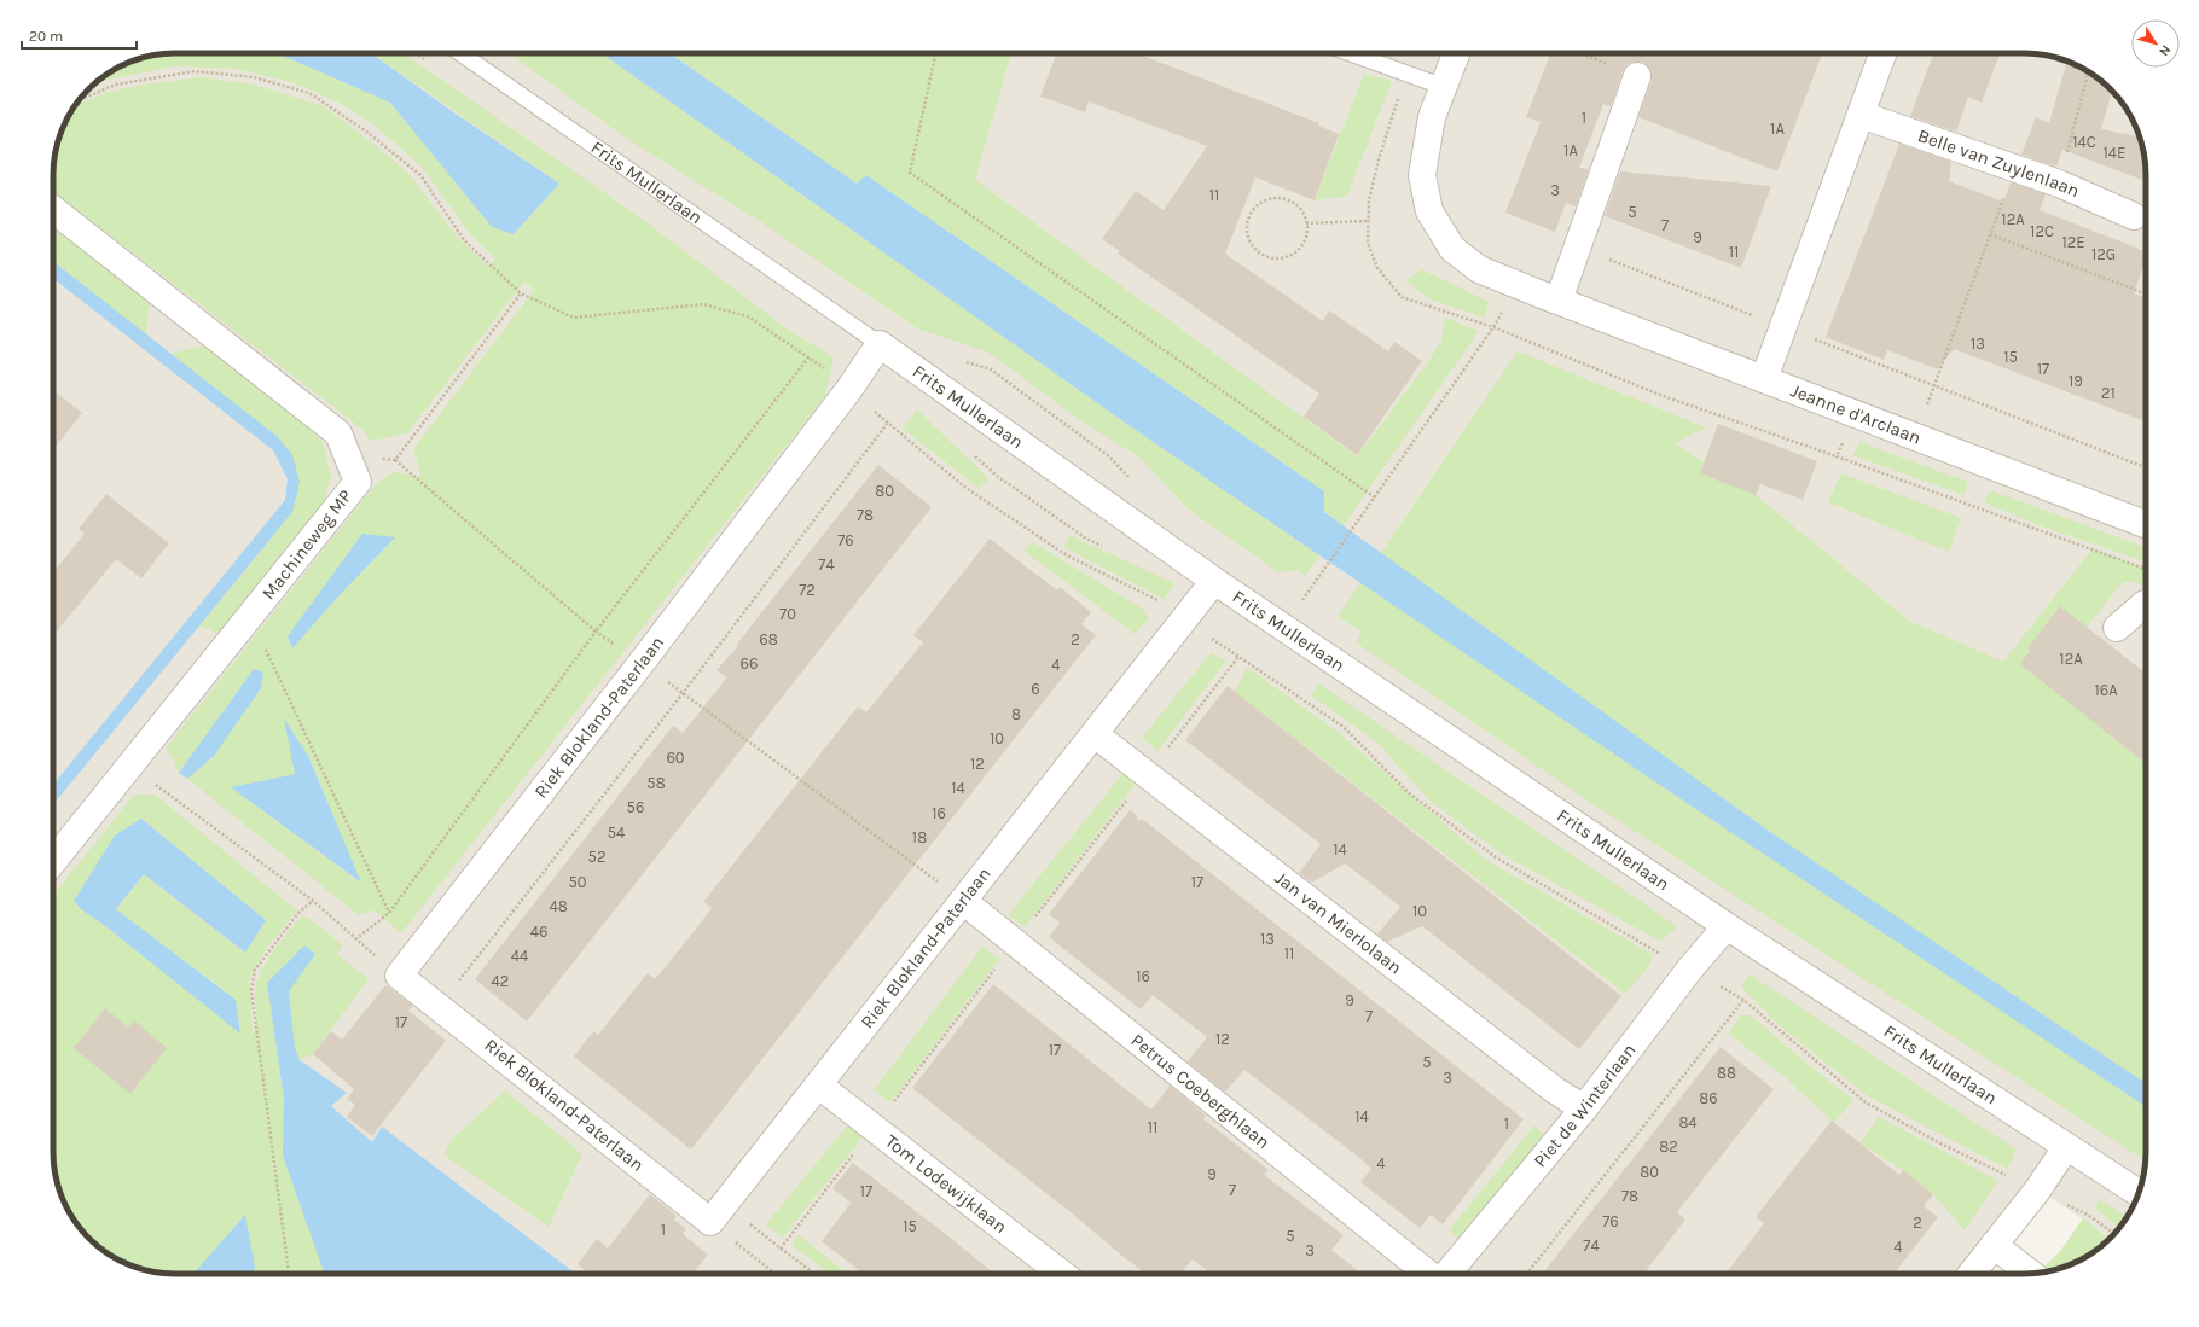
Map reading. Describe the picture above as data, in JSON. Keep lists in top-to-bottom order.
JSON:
{
  "streets": {
    "street": [
      "Belle van Zuylenlaan",
      "Frits Mullerlaan",
      "Jeanne d'Arclaan",
      "Machineweg MP",
      "Riek Blokland-Paterlaan",
      "Jan van Mierlolaan",
      "Petrus Coeberghlaan",
      "Piet de Winterlaan",
      "Tom Lodewijklaan"
    ]
  },
  "crossings": [
    ["Frits Mullerlaan", "Riek Blokland-Paterlaan"],
    ["Frits Mullerlaan", "Piet de Winterlaan"],
    ["Riek Blokland-Paterlaan", "Jan van Mierlolaan"],
    ["Riek Blokland-Paterlaan", "Petrus Coeberghlaan"],
    ["Riek Blokland-Paterlaan", "Tom Lodewijklaan"],
    ["Jan van Mierlolaan", "Piet de Winterlaan"]
  ],
  "house_numbers": [
    "1",
    "1A",
    "14C",
    "1A",
    "14E",
    "3",
    "11",
    "5",
    "12A",
    "7",
    "12C",
    "9",
    "12E",
    "11",
    "12G",
    "13",
    "15",
    "17",
    "19",
    "21",
    "80",
    "78",
    "76",
    "74",
    "72",
    "70",
    "68",
    "2",
    "12A",
    "66",
    "4",
    "6",
    "16A",
    "8",
    "10",
    "60",
    "12",
    "58",
    "14",
    "56",
    "16",
    "54",
    "18",
    "14",
    "52",
    "50",
    "17",
    "48",
    "10",
    "46",
    "13",
    "11",
    "44",
    "16",
    "42",
    "9",
    "7",
    "17",
    "12",
    "17",
    "5",
    "88",
    "3",
    "86",
    "14",
    "84",
    "1",
    "11",
    "82",
    "4",
    "80",
    "9",
    "7",
    "17",
    "78",
    "76",
    "2",
    "15",
    "1",
    "5",
    "74",
    "4",
    "3"
  ],
  "scale_bar": "20 m",
  "north": "bottom right"
}
